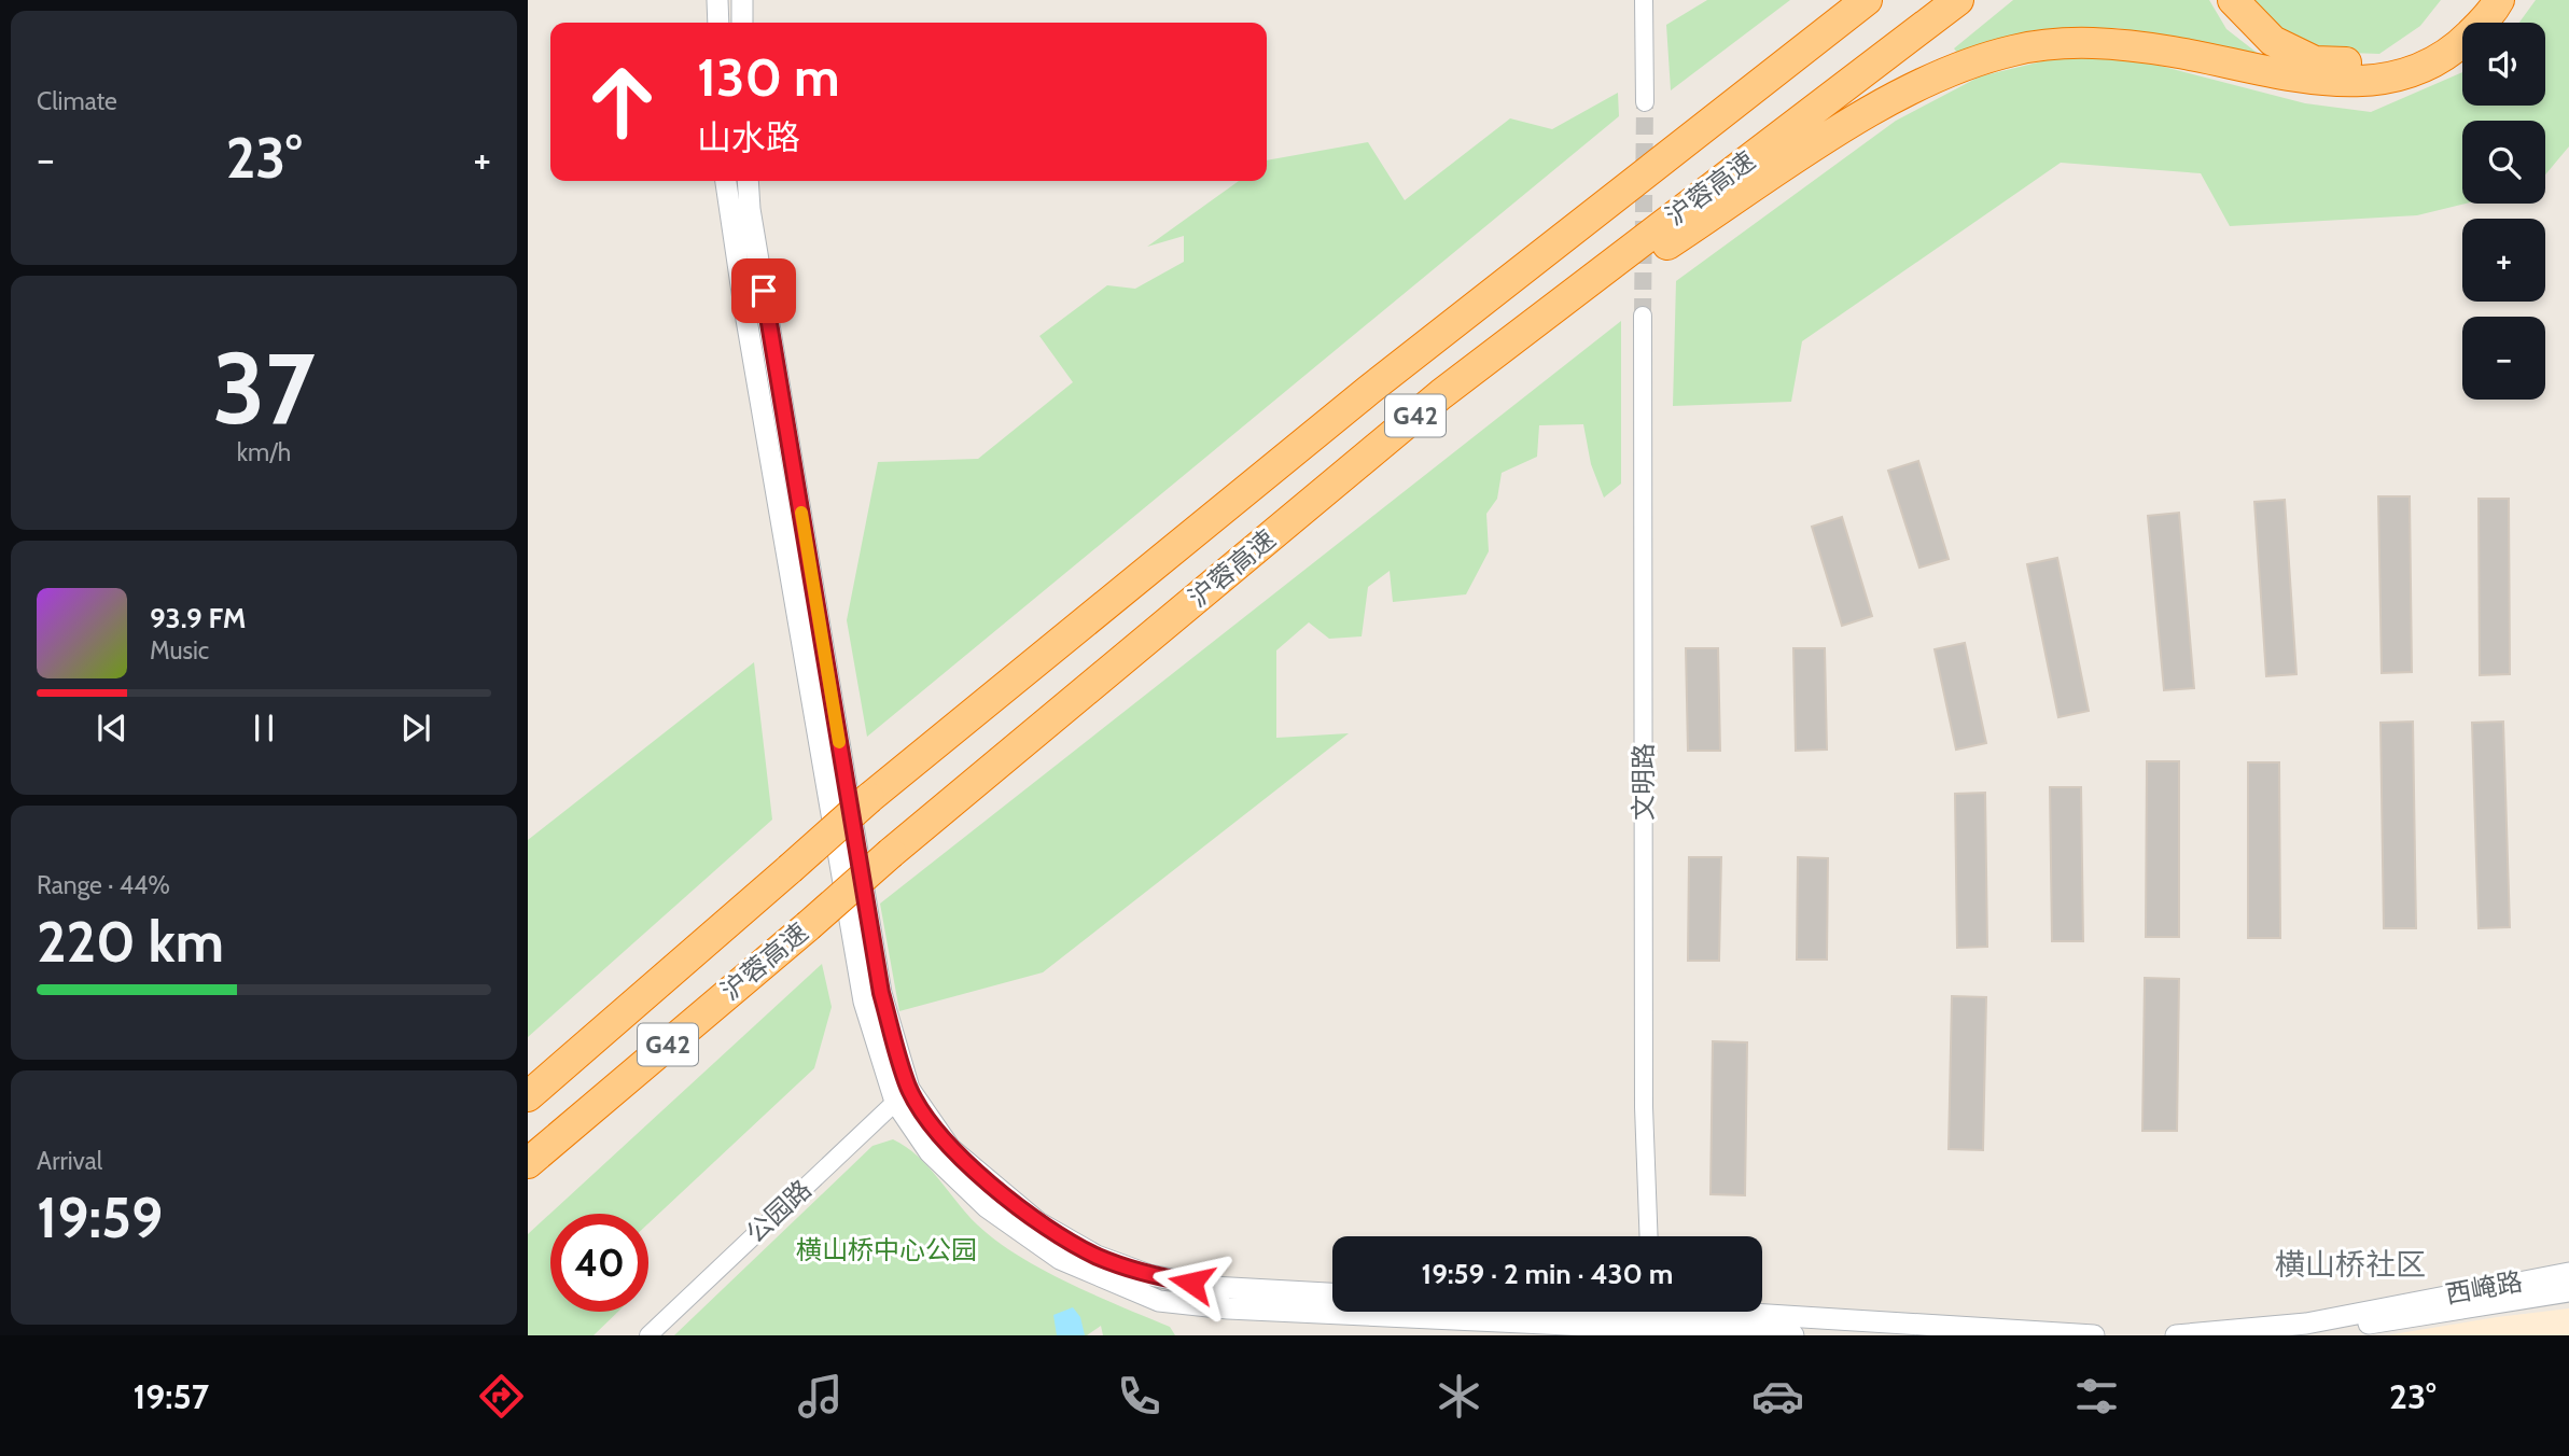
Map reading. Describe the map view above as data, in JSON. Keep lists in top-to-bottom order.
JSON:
{
  "streets": {
    "highway": ["沪蓉高速", "G42"],
    "street": ["文明路", "公园路", "西崦路"]
  },
  "districts": ["横山桥社区"],
  "parks": ["横山桥中心公园"],
  "page": {
    "tile": [
      "Climate",
      ["37", "km/h"],
      ["Range · 44%", "220 km"],
      ["Arrival", "19:59"]
    ],
    "map_buttons": ["+", "−"],
    "turn": ["130 m", "山水路"],
    "heat": ["−", "23°", "+"],
    "song": ["93.9 FM", "Music"],
    "limit": "40",
    "trip": "19:59 · 2 min · 430 m",
    "tabs": ["19:57", "23°"]
  }
}
